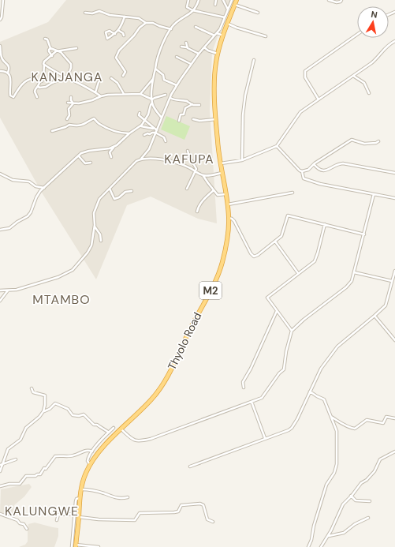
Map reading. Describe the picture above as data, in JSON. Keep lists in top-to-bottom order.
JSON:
{
  "streets": {
    "highway": ["M2", "Thyolo Road"]
  },
  "districts": [
    "KANJANGA",
    "KAFUPA",
    "MTAMBO",
    "KALUNGWE"
  ],
  "north": "top"
}
